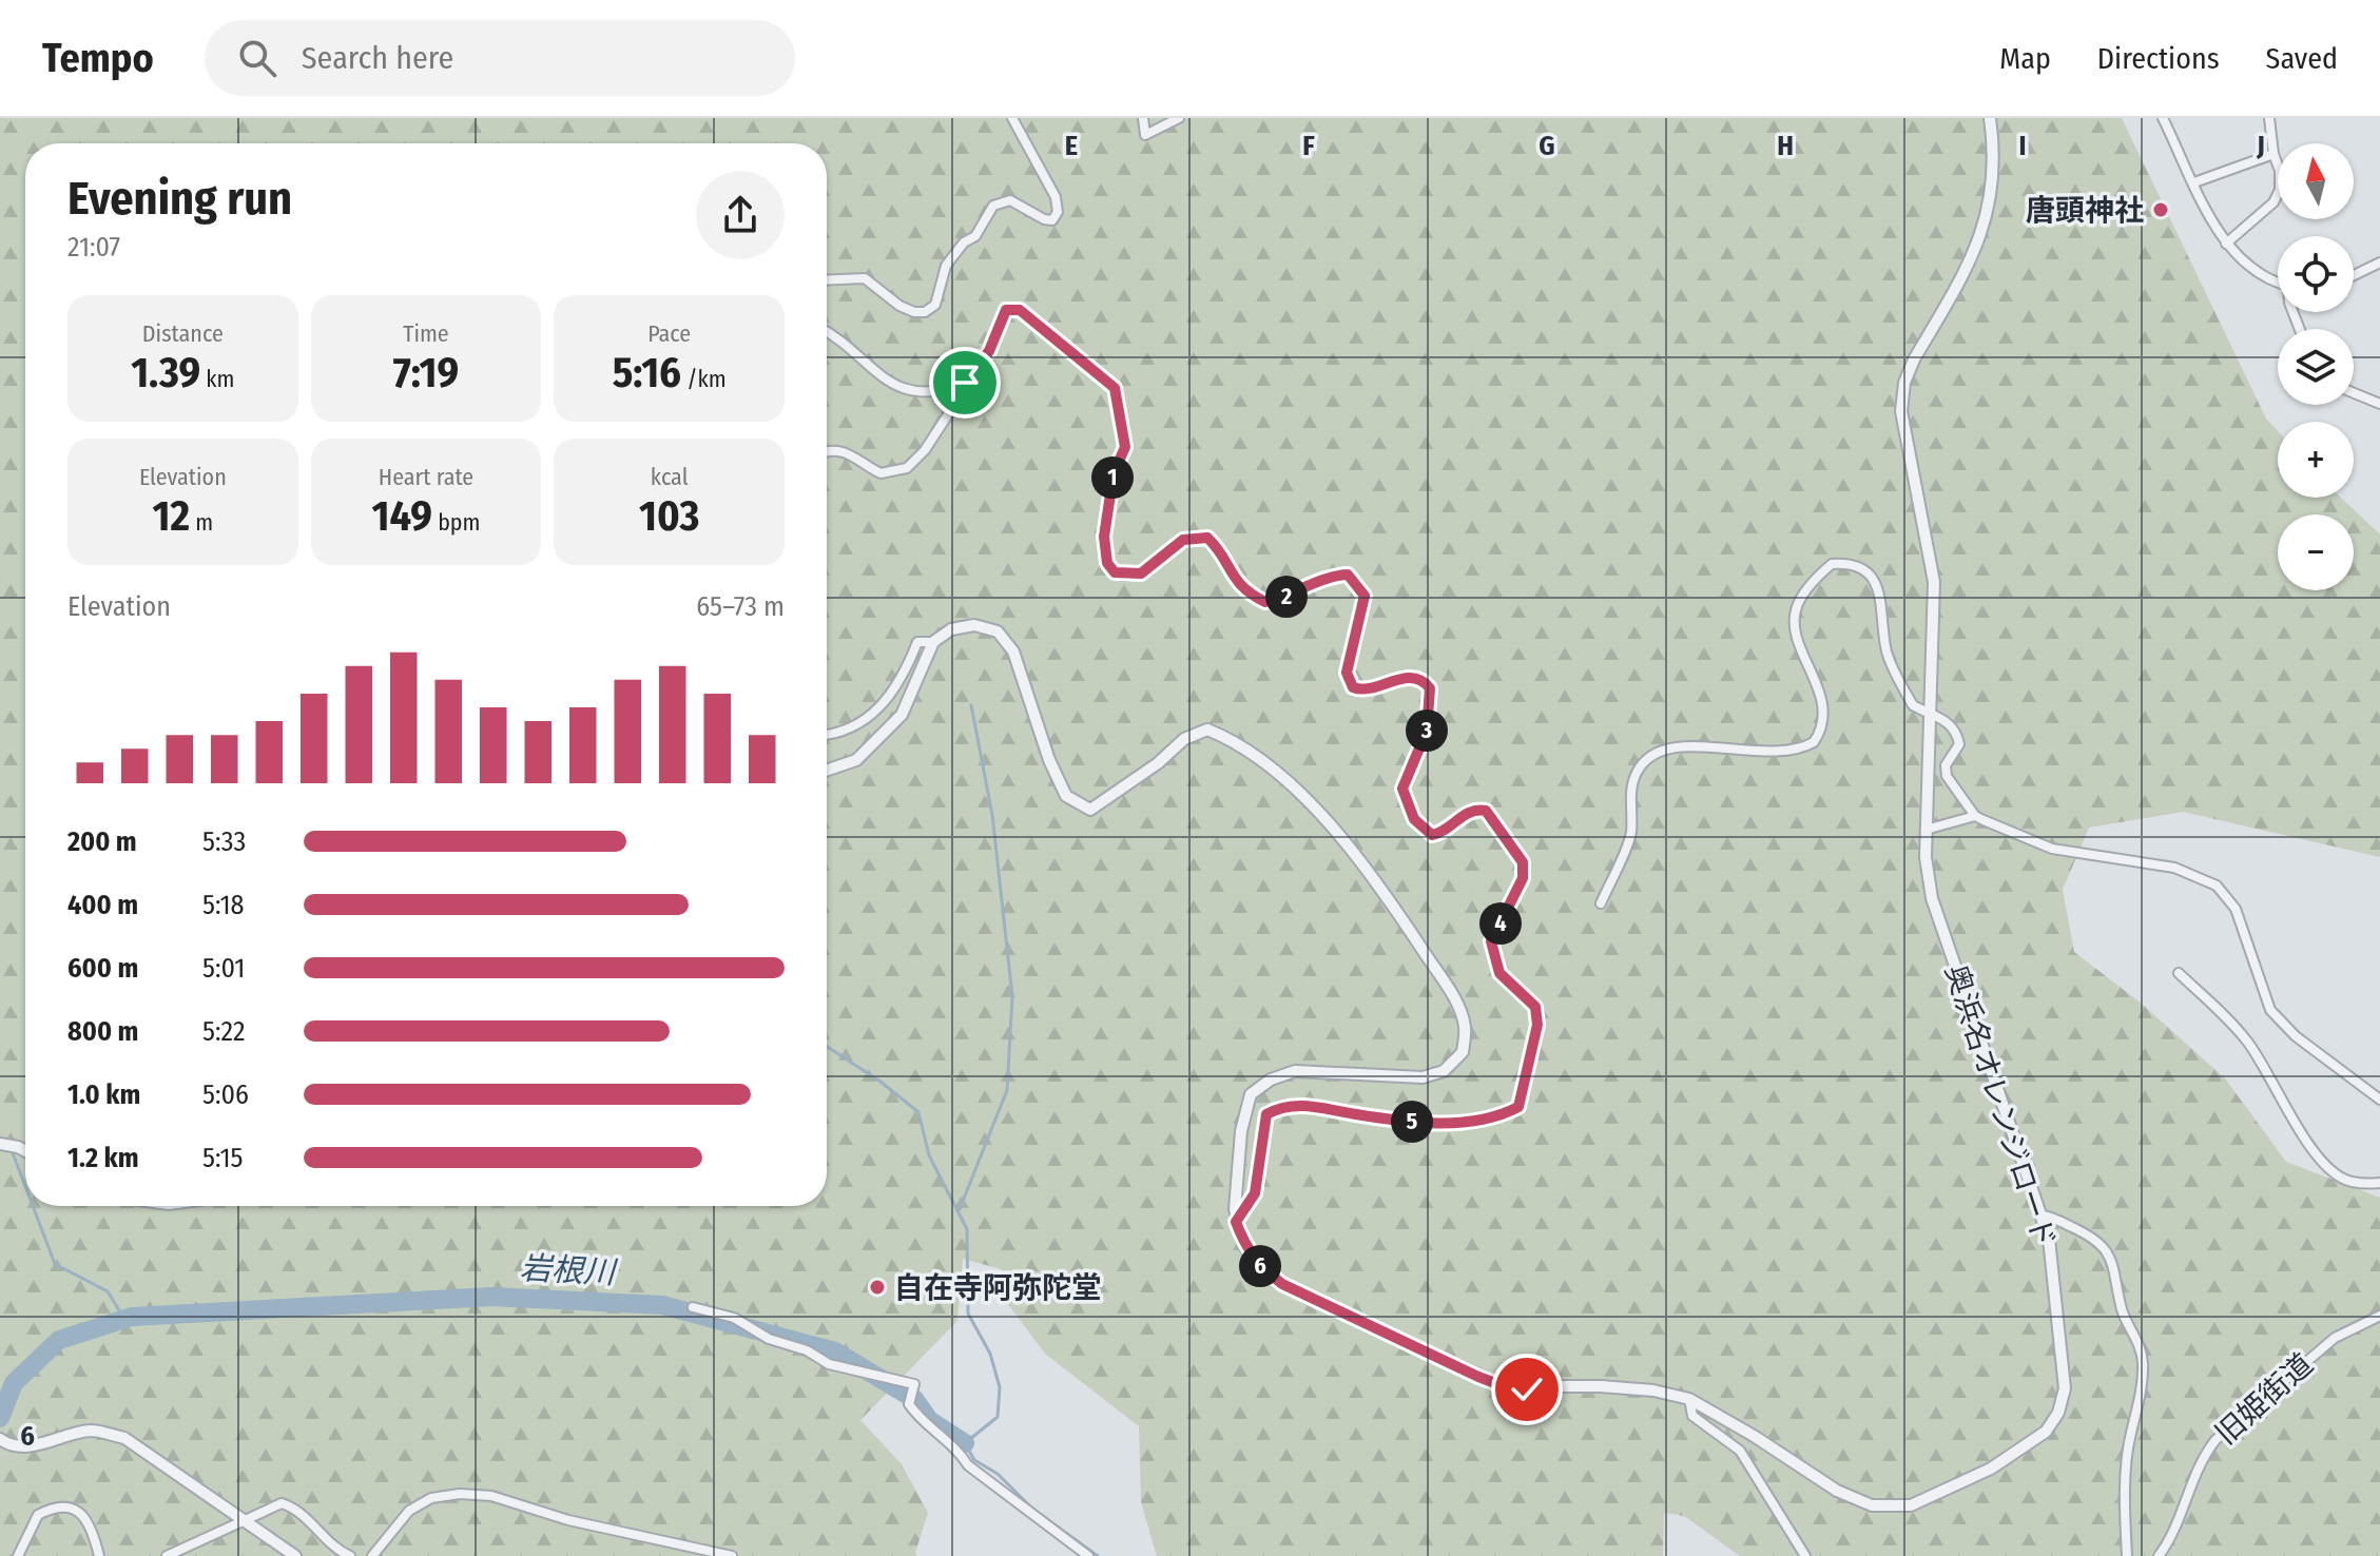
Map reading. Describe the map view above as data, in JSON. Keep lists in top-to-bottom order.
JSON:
{
  "streets": {
    "street": ["奥浜名オレンジロード", "旧姫街道"]
  },
  "water": ["岩根川"],
  "places": ["唐頭神社", "自在寺阿弥陀堂"],
  "north": "top",
  "page": {
    "header": "Tempo",
    "search": "Search here",
    "nav": ["Map", "Directions", "Saved"],
    "map_buttons": ["+", "−"],
    "heading": ["Evening run", "21:07"],
    "stats": [
      ["Distance", "1.39 km"],
      ["Time", "7:19"],
      ["Pace", "5:16 /km"],
      ["Elevation", "12 m"],
      ["Heart rate", "149 bpm"],
      ["kcal", "103"]
    ],
    "pins": [
      "1",
      "2",
      "3",
      "4",
      "5",
      "6"
    ],
    "chart": ["Elevation", "65–73 m"],
    "list": [
      {
        "name": "200 m",
        "note": "5:33"
      },
      {
        "name": "400 m",
        "note": "5:18"
      },
      {
        "name": "600 m",
        "note": "5:01"
      },
      {
        "name": "800 m",
        "note": "5:22"
      },
      {
        "name": "1.0 km",
        "note": "5:06"
      },
      {
        "name": "1.2 km",
        "note": "5:15"
      }
    ]
  },
  "grid": {
    "columns": [
      "E",
      "F",
      "G",
      "H",
      "I",
      "J"
    ],
    "rows": ["6"]
  }
}
